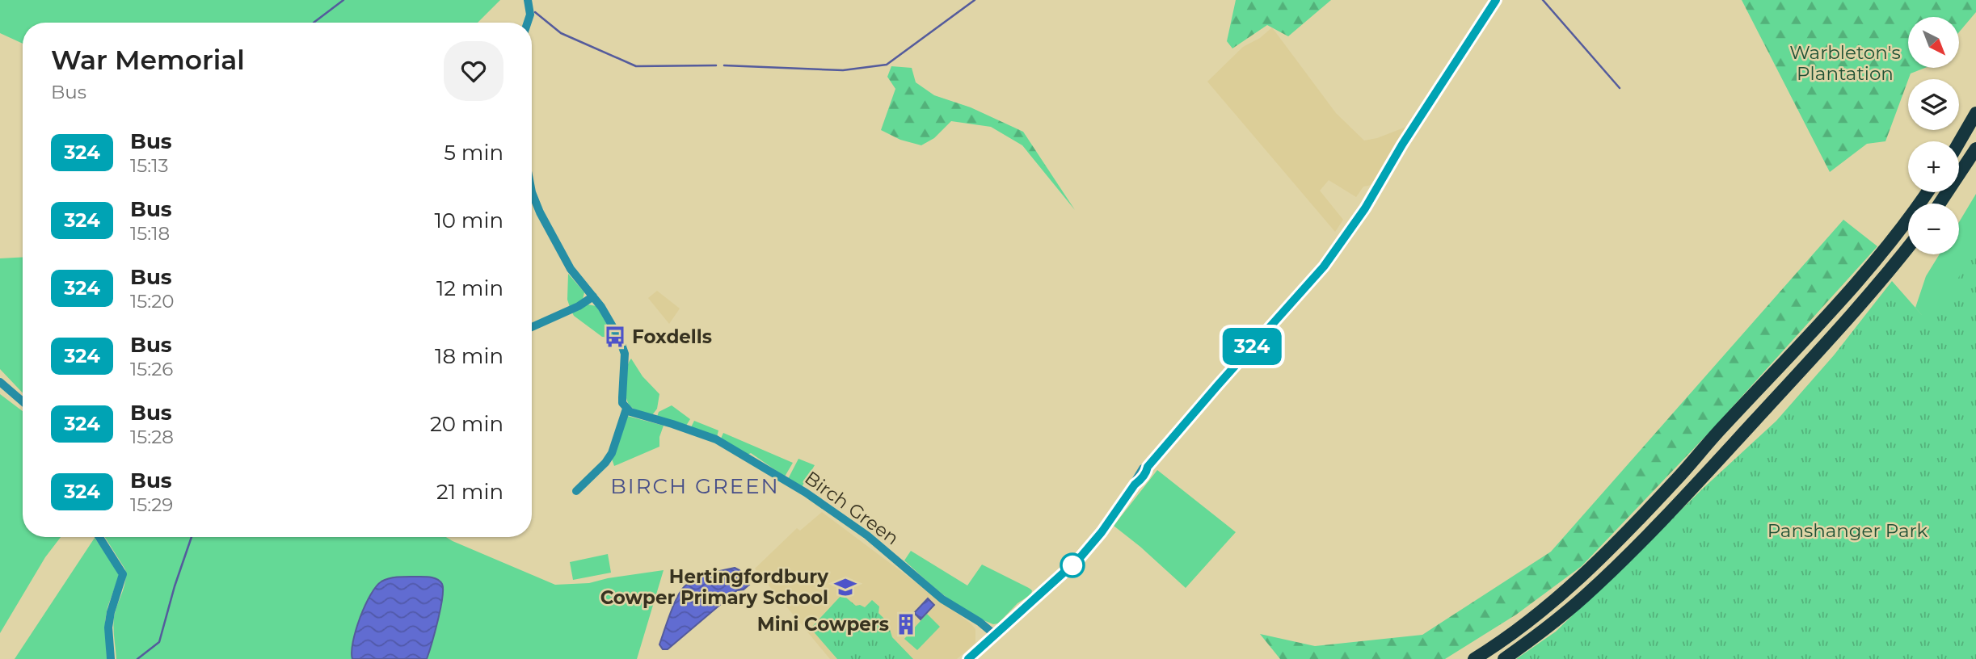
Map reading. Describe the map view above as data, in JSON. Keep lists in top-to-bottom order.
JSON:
{
  "streets": {
    "street": ["Birch Green"]
  },
  "districts": ["BIRCH GREEN"],
  "parks": ["Warbleton's Plantation", "Panshanger Park"],
  "places": {
    "bus stop": ["Foxdells"],
    "school or university": ["Hertingfordbury Cowper Primary School"],
    "building": ["Mini Cowpers"]
  },
  "lines": ["bus line 324"],
  "north": "bottom right",
  "page": {
    "on_map": "324",
    "map_buttons": ["+", "−"],
    "heading": ["War Memorial", "Bus"],
    "list": [
      {
        "mark": "324",
        "name": "Bus",
        "note": "15:13",
        "value": "5 min"
      },
      {
        "mark": "324",
        "name": "Bus",
        "note": "15:18",
        "value": "10 min"
      },
      {
        "mark": "324",
        "name": "Bus",
        "note": "15:20",
        "value": "12 min"
      },
      {
        "mark": "324",
        "name": "Bus",
        "note": "15:26",
        "value": "18 min"
      },
      {
        "mark": "324",
        "name": "Bus",
        "note": "15:28",
        "value": "20 min"
      },
      {
        "mark": "324",
        "name": "Bus",
        "note": "15:29",
        "value": "21 min"
      }
    ]
  }
}
